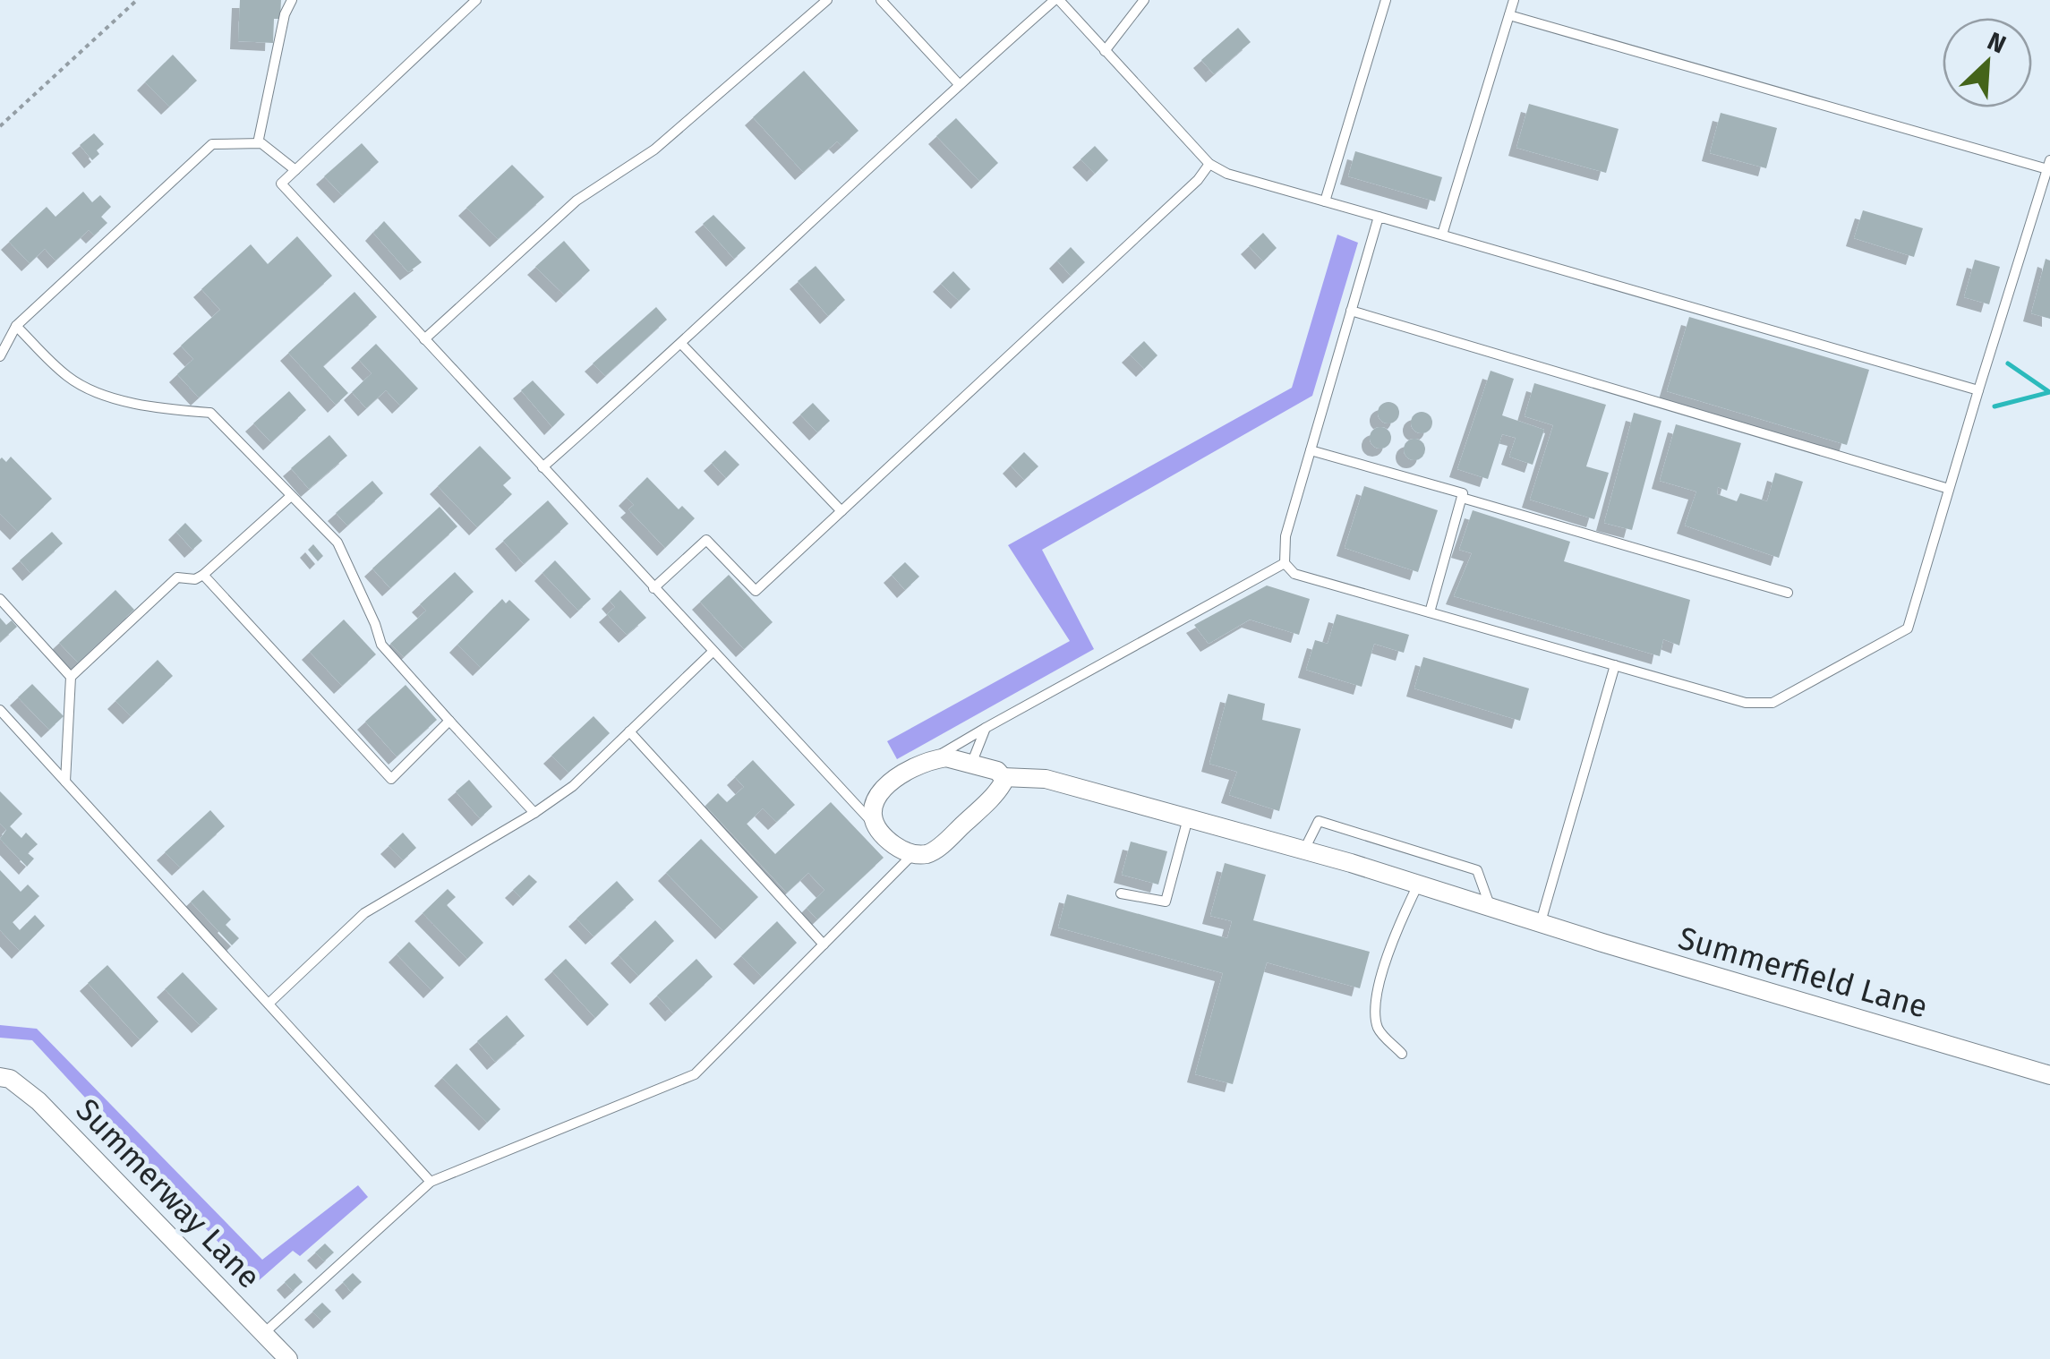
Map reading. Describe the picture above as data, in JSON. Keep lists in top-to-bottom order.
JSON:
{
  "streets": {
    "street": ["Summerfield Lane", "Summerway Lane"]
  },
  "north": "top right"
}
